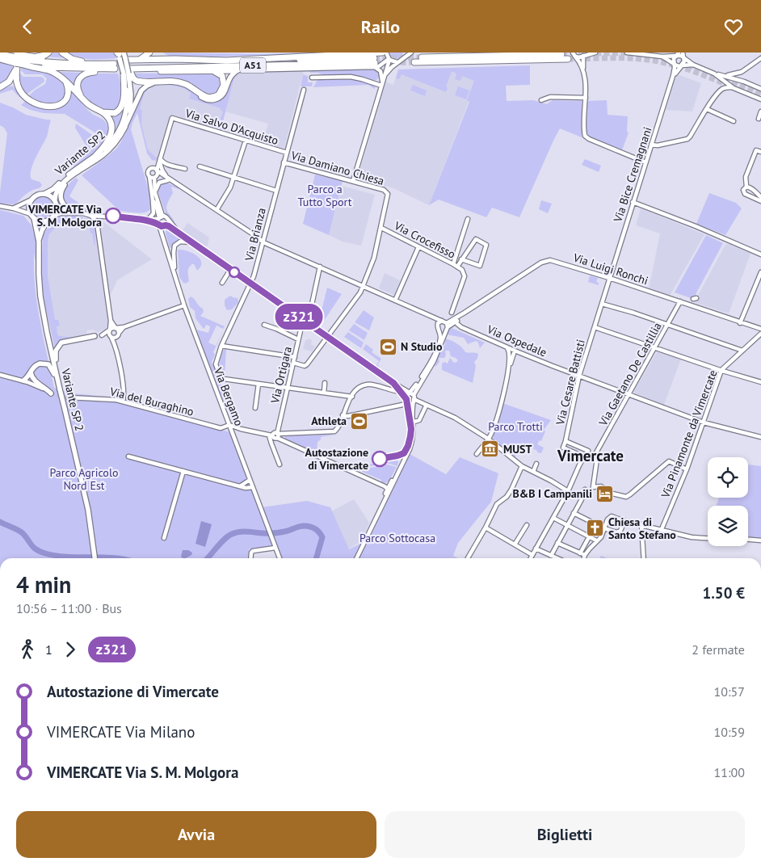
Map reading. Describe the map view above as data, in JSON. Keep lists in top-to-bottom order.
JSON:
{
  "streets": {
    "highway": ["A51"],
    "main road": ["Variante SP2", "Variante SP 2"],
    "street": [
      "Via Salvo D'Acquisto",
      "Via Damiano Chiesa",
      "Via Bice Cremagnani",
      "Via Brianza",
      "Via Crocefisso",
      "Via Luigi Ronchi",
      "Via Ospedale",
      "Via Gaetano De Castillia",
      "Via Ortigara",
      "Via Cesare Battisti",
      "Via Bergamo",
      "Via del Buraghino",
      "Via Pinamonte da Vimercate"
    ]
  },
  "crossings": [
    ["A51", "Variante SP2"],
    ["Via Salvo D'Acquisto", "Via Brianza"],
    ["Variante SP2", "Variante SP 2"],
    ["Via Damiano Chiesa", "Via Brianza"],
    ["Via Damiano Chiesa", "Via Crocefisso"],
    ["Via Damiano Chiesa", "Via Ortigara"],
    ["Via Bice Cremagnani", "Via Luigi Ronchi"],
    ["Via Bice Cremagnani", "Via Cesare Battisti"],
    ["Via Luigi Ronchi", "Via Ospedale"],
    ["Via Luigi Ronchi", "Via Gaetano De Castillia"],
    ["Via Ospedale", "Via Gaetano De Castillia"],
    ["Via Ospedale", "Via Cesare Battisti"],
    ["Via Ospedale", "Via Pinamonte da Vimercate"],
    ["Via Bergamo", "Via del Buraghino"]
  ],
  "districts": ["Vimercate"],
  "parks": [
    "Parco a Tutto Sport",
    "Parco Trotti",
    "Parco Agricolo Nord Est",
    "Parco Sottocasa"
  ],
  "places": {
    "other": ["VIMERCATE Via S. M. Molgora", "Autostazione di Vimercate"],
    "sports": ["N Studio", "Athleta"],
    "museum": ["MUST"],
    "hotel": ["B&B I Campanili"],
    "church": ["Chiesa di Santo Stefano"]
  },
  "lines": ["bus line z321"],
  "page": {
    "header": "Railo",
    "on_map": "z321",
    "heading": ["4 min", "10:56 – 11:00 · Bus", "1.50 €"],
    "legs": ["1", "z321", "2 fermate"],
    "list": [
      {
        "name": "Autostazione di Vimercate",
        "value": "10:57"
      },
      {
        "name": "VIMERCATE Via Milano",
        "value": "10:59"
      },
      {
        "name": "VIMERCATE Via S. M. Molgora",
        "value": "11:00"
      }
    ],
    "buttons": ["Avvia", "Biglietti"]
  }
}
